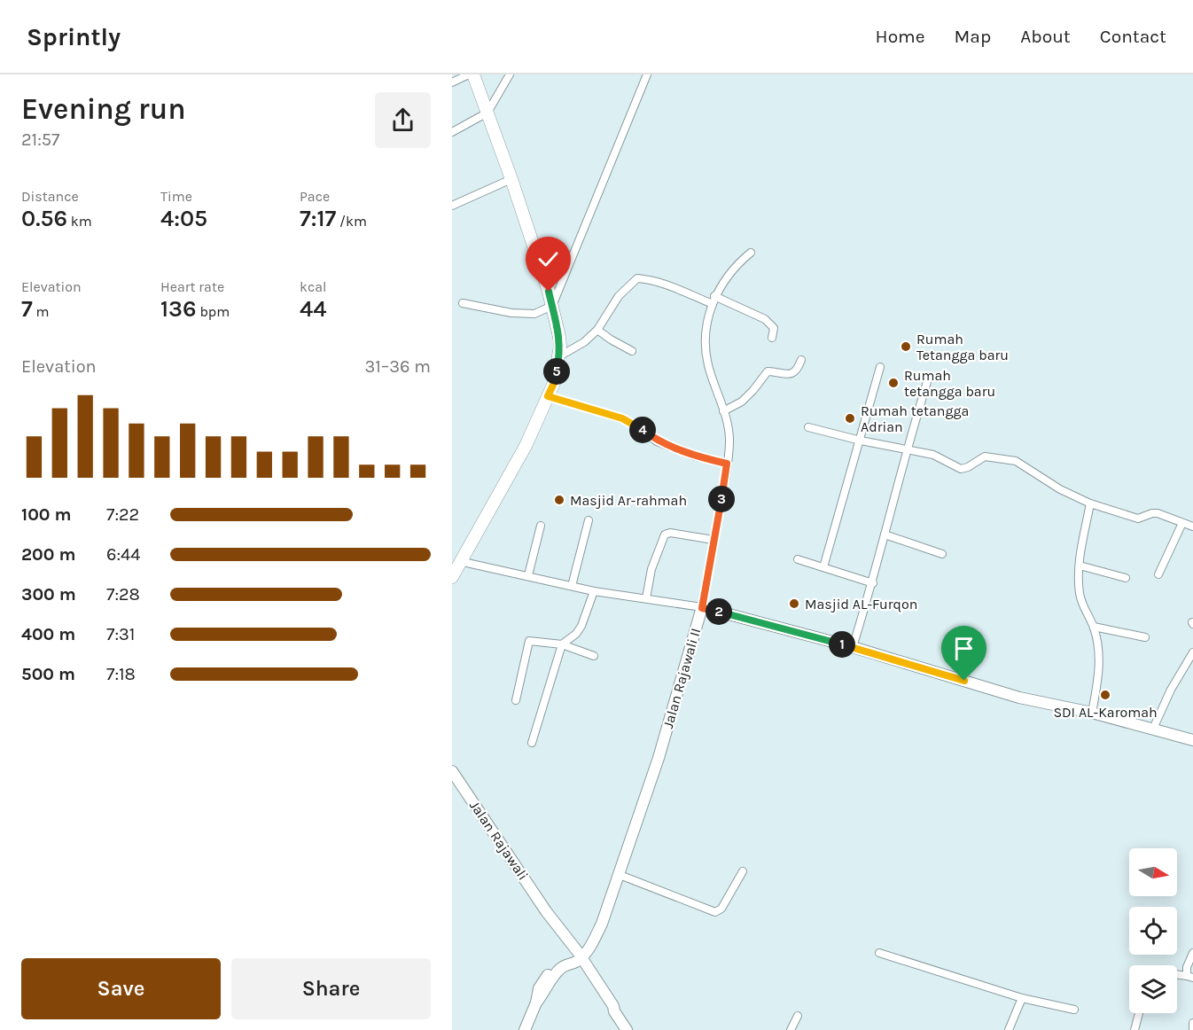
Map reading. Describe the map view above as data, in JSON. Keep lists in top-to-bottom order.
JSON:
{
  "streets": {
    "street": ["Jalan Rajawali II", "Jalan Rajawali"]
  },
  "crossings": [
    ["Jalan Rajawali II", "Jalan Rajawali"]
  ],
  "places": [
    "Rumah Tetangga baru",
    "Rumah tetangga baru",
    "Rumah tetangga Adrian",
    "Masjid Ar-rahmah",
    "Masjid AL-Furqon",
    "SDI AL-Karomah"
  ],
  "north": "right",
  "page": {
    "header": "Sprintly",
    "nav": [
      "Home",
      "Map",
      "About",
      "Contact"
    ],
    "heading": ["Evening run", "21:57"],
    "stats": [
      ["Distance", "0.56 km"],
      ["Time", "4:05"],
      ["Pace", "7:17 /km"],
      ["Elevation", "7 m"],
      ["Heart rate", "136 bpm"],
      ["kcal", "44"]
    ],
    "chart": ["Elevation", "31–36 m"],
    "pins": [
      "5",
      "4",
      "3",
      "2",
      "1"
    ],
    "list": [
      {
        "name": "100 m",
        "note": "7:22"
      },
      {
        "name": "200 m",
        "note": "6:44"
      },
      {
        "name": "300 m",
        "note": "7:28"
      },
      {
        "name": "400 m",
        "note": "7:31"
      },
      {
        "name": "500 m",
        "note": "7:18"
      }
    ],
    "buttons": ["Save", "Share"]
  }
}
